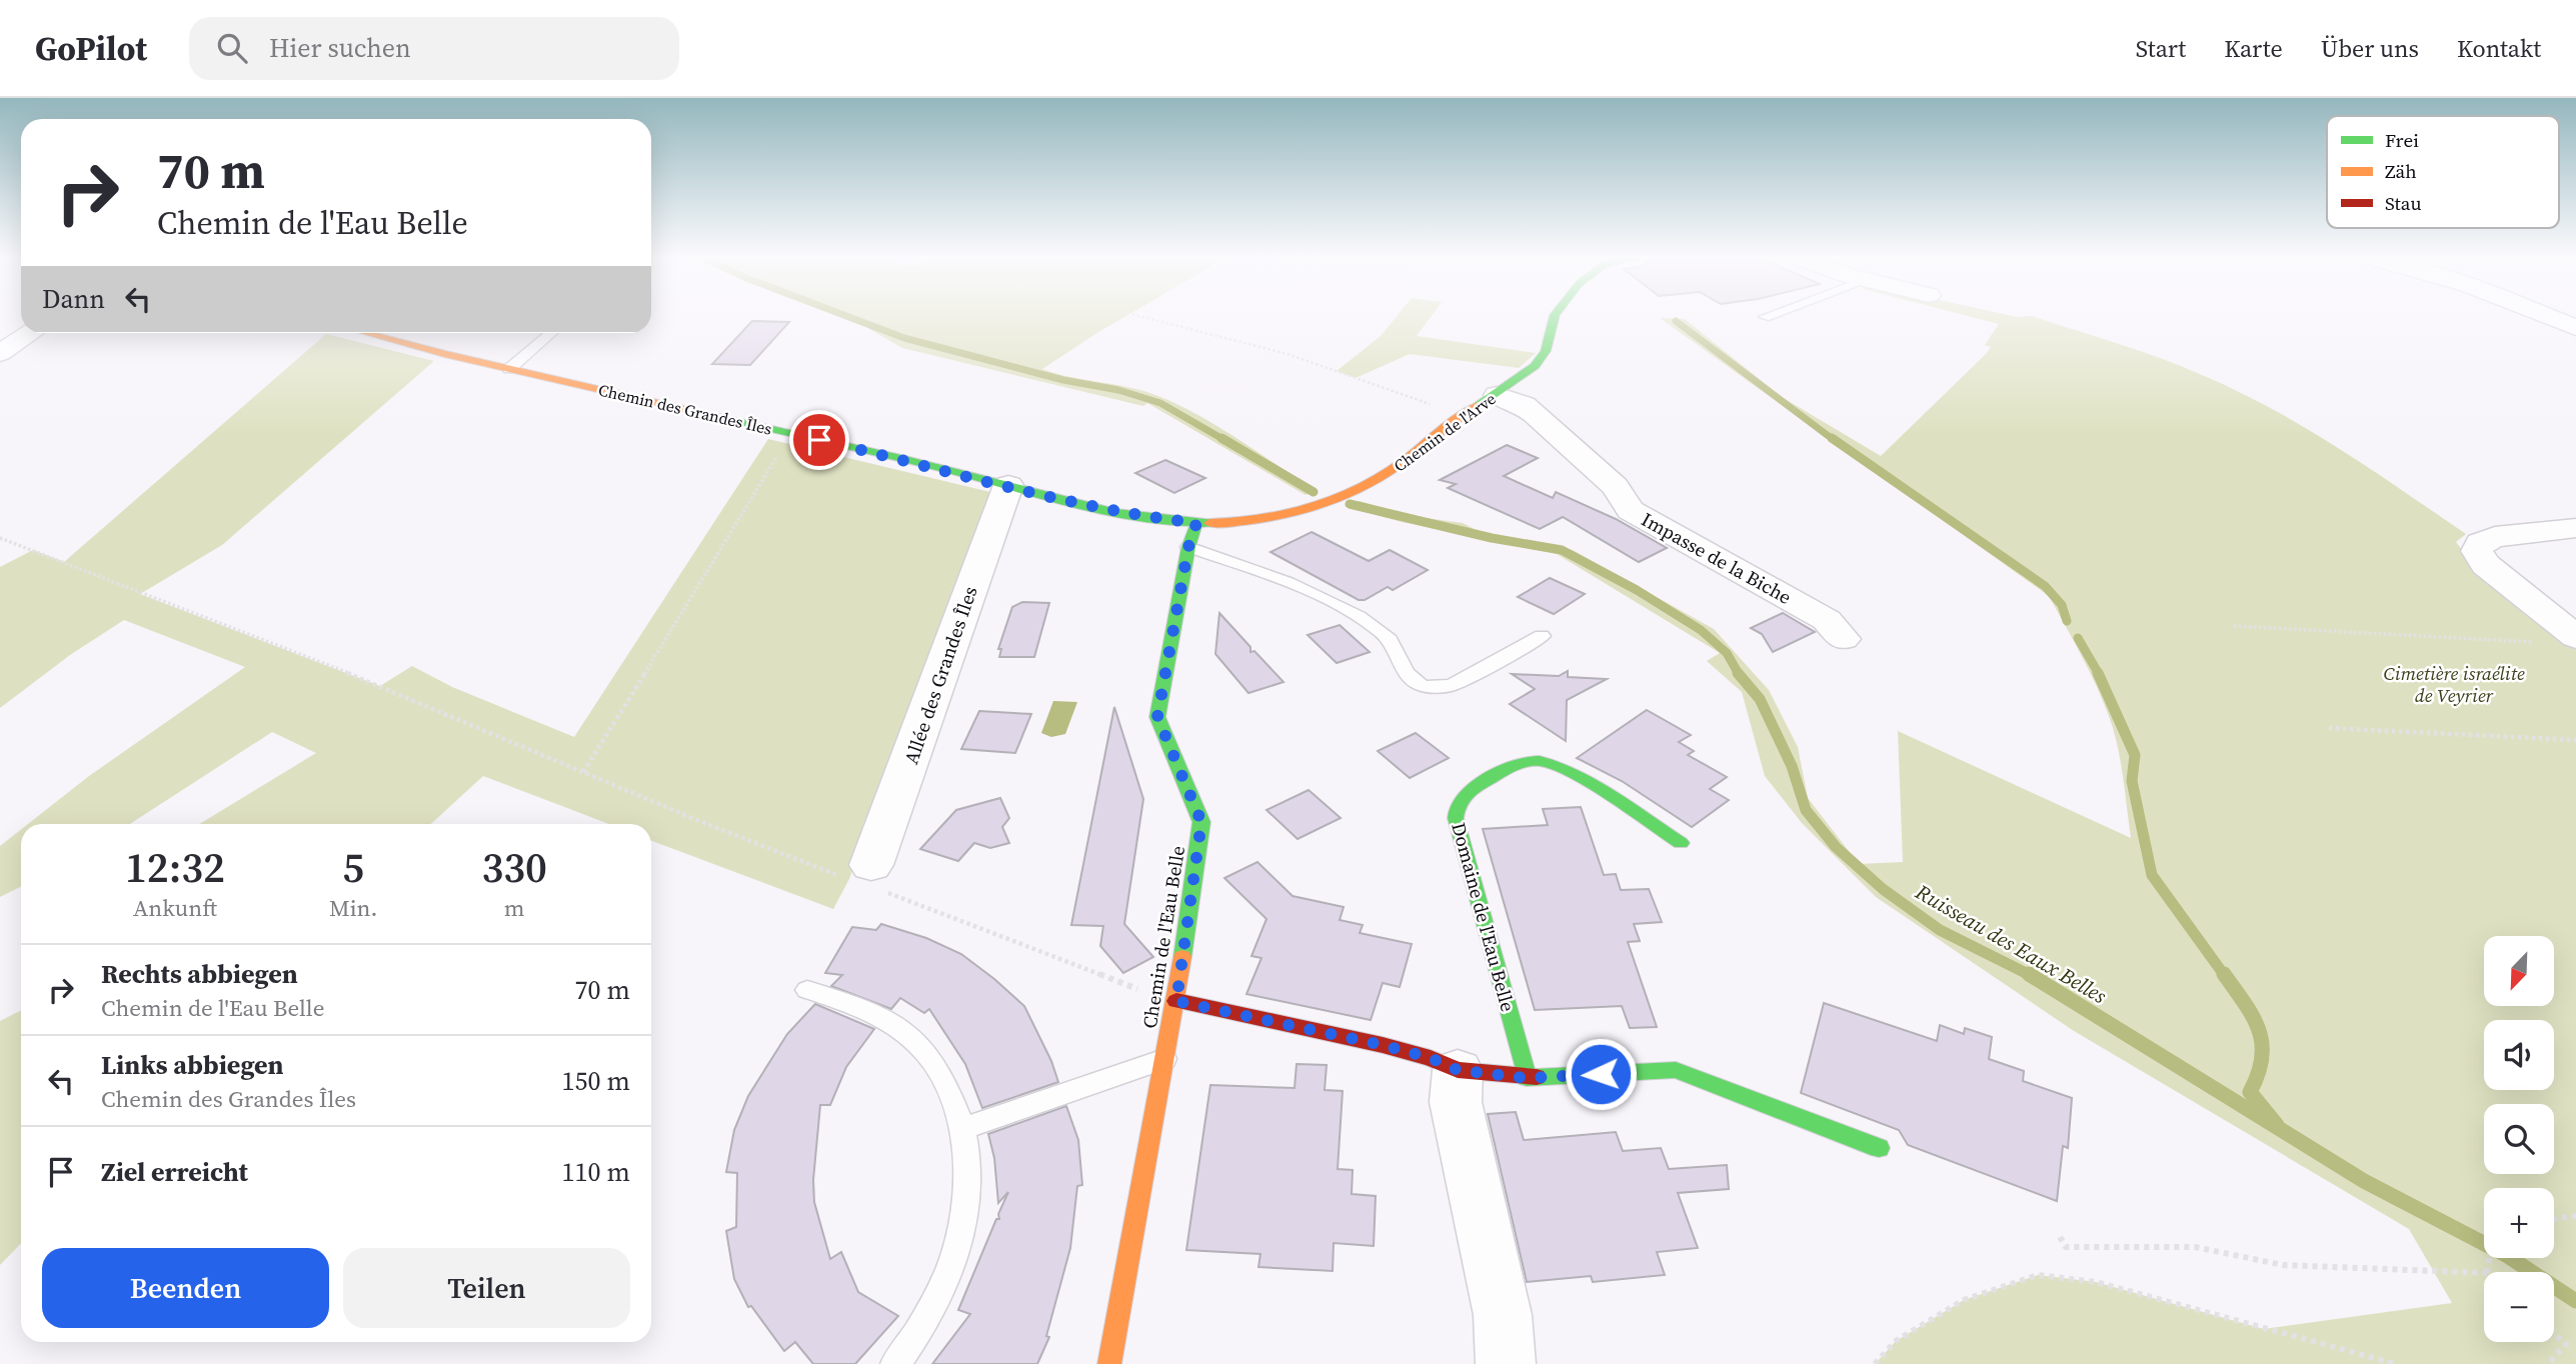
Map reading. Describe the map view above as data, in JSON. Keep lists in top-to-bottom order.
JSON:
{
  "streets": {
    "street": [
      "Chemin des Grandes Îles",
      "Chemin de l'Arve",
      "Impasse de la Biche",
      "Allée des Grandes Îles",
      "Domaine de l'Eau Belle",
      "Chemin de l'Eau Belle"
    ]
  },
  "crossings": [
    ["Chemin des Grandes Îles", "Chemin de l'Arve"],
    ["Chemin des Grandes Îles", "Allée des Grandes Îles"],
    ["Chemin des Grandes Îles", "Chemin de l'Eau Belle"],
    ["Chemin de l'Arve", "Impasse de la Biche"],
    ["Chemin de l'Arve", "Chemin de l'Eau Belle"]
  ],
  "water": ["Ruisseau des Eaux Belles"],
  "parks": ["Cimetière israélite de Veyrier"],
  "legend": ["Frei", "Zäh", "Stau"],
  "north": "bottom left",
  "page": {
    "header": "GoPilot",
    "search": "Hier suchen",
    "nav": [
      "Start",
      "Karte",
      "Über uns",
      "Kontakt"
    ],
    "turn": ["70 m", "Chemin de l'Eau Belle"],
    "then": "Dann",
    "eta": [
      "12:32",
      "Ankunft",
      "5",
      "Min.",
      "330",
      "m"
    ],
    "map_buttons": ["+", "−"],
    "list": [
      {
        "name": "Rechts abbiegen",
        "note": "Chemin de l'Eau Belle",
        "value": "70 m"
      },
      {
        "name": "Links abbiegen",
        "note": "Chemin des Grandes Îles",
        "value": "150 m"
      },
      {
        "name": "Ziel erreicht",
        "value": "110 m"
      }
    ],
    "buttons": ["Beenden", "Teilen"]
  }
}
